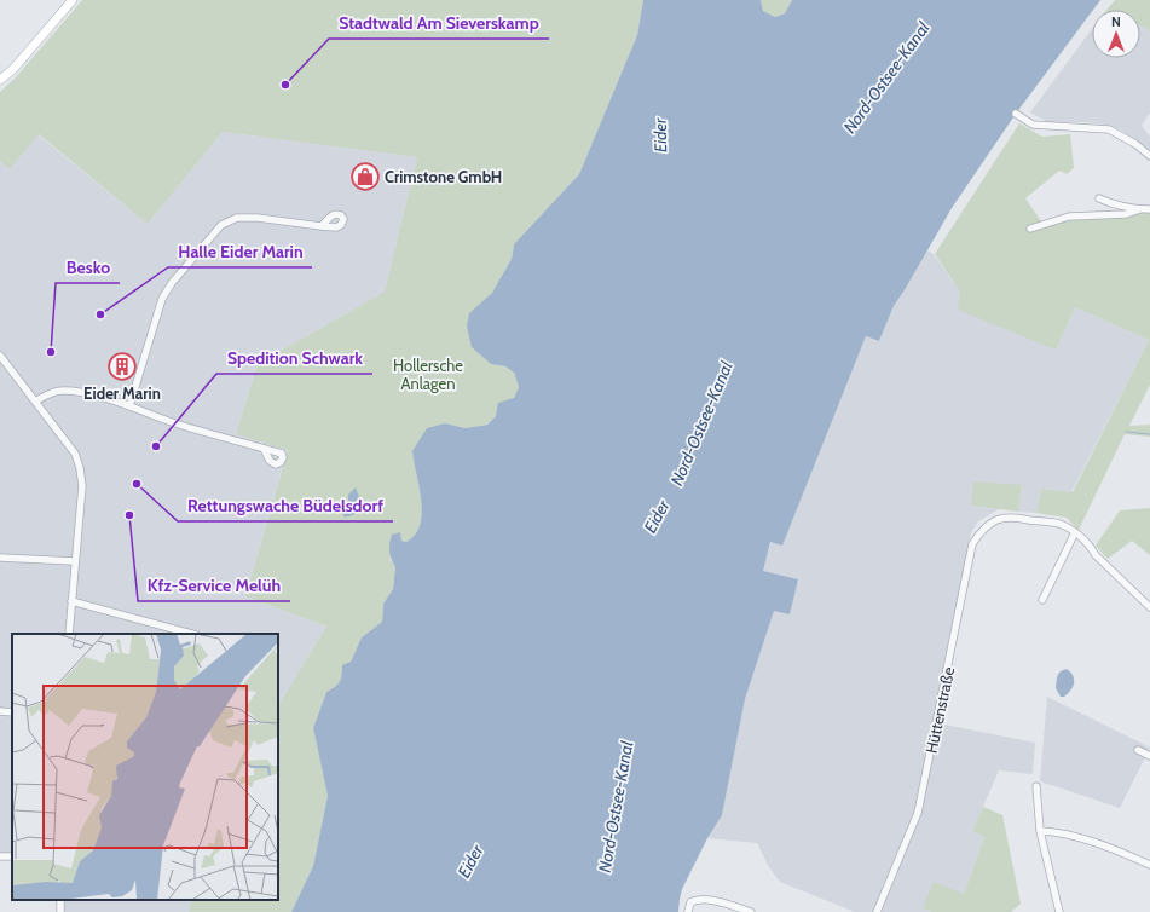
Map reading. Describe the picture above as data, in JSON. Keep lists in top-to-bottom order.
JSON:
{
  "streets": {
    "street": ["Hüttenstraße"]
  },
  "water": ["Nord-Ostsee-Kanal", "Eider"],
  "parks": ["Hollersche Anlagen"],
  "places": {
    "other": [
      "Stadtwald Am Sieverskamp",
      "Halle Eider Marin",
      "Besko",
      "Spedition Schwark",
      "Rettungswache Büdelsdorf",
      "Kfz-Service Melüh"
    ],
    "shop": ["Crimstone GmbH"],
    "building": ["Eider Marin"]
  },
  "north": "top"
}
